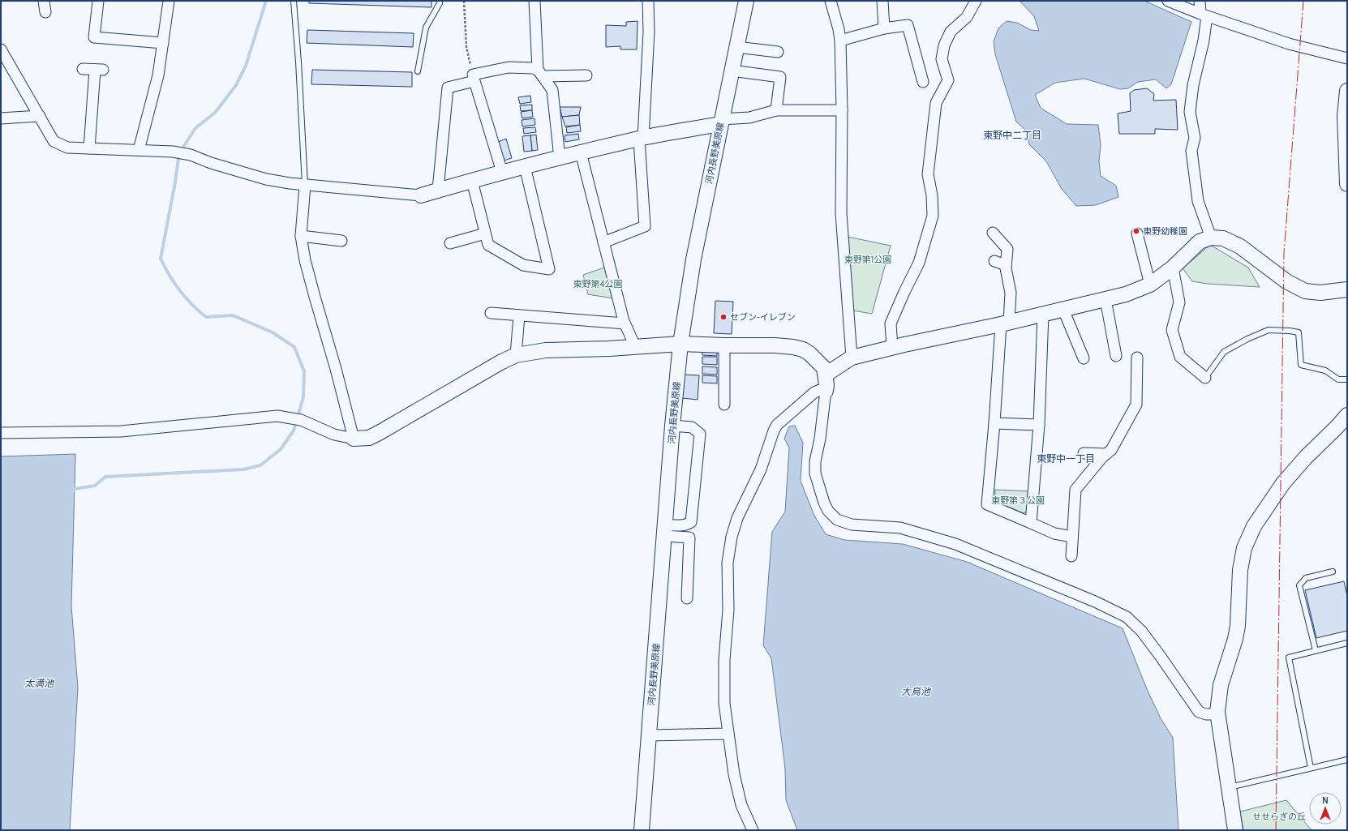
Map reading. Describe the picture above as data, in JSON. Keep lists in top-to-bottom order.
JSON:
{
  "streets": {
    "street": ["河内長野美原線"]
  },
  "districts": ["東野中二丁目", "東野中一丁目"],
  "water": ["太満池", "大鳥池"],
  "parks": [
    "東野第1公園",
    "東野第4公園",
    "東野第３公園",
    "せせらぎの丘"
  ],
  "places": ["東野幼稚園", "セブン-イレブン"],
  "north": "top"
}
